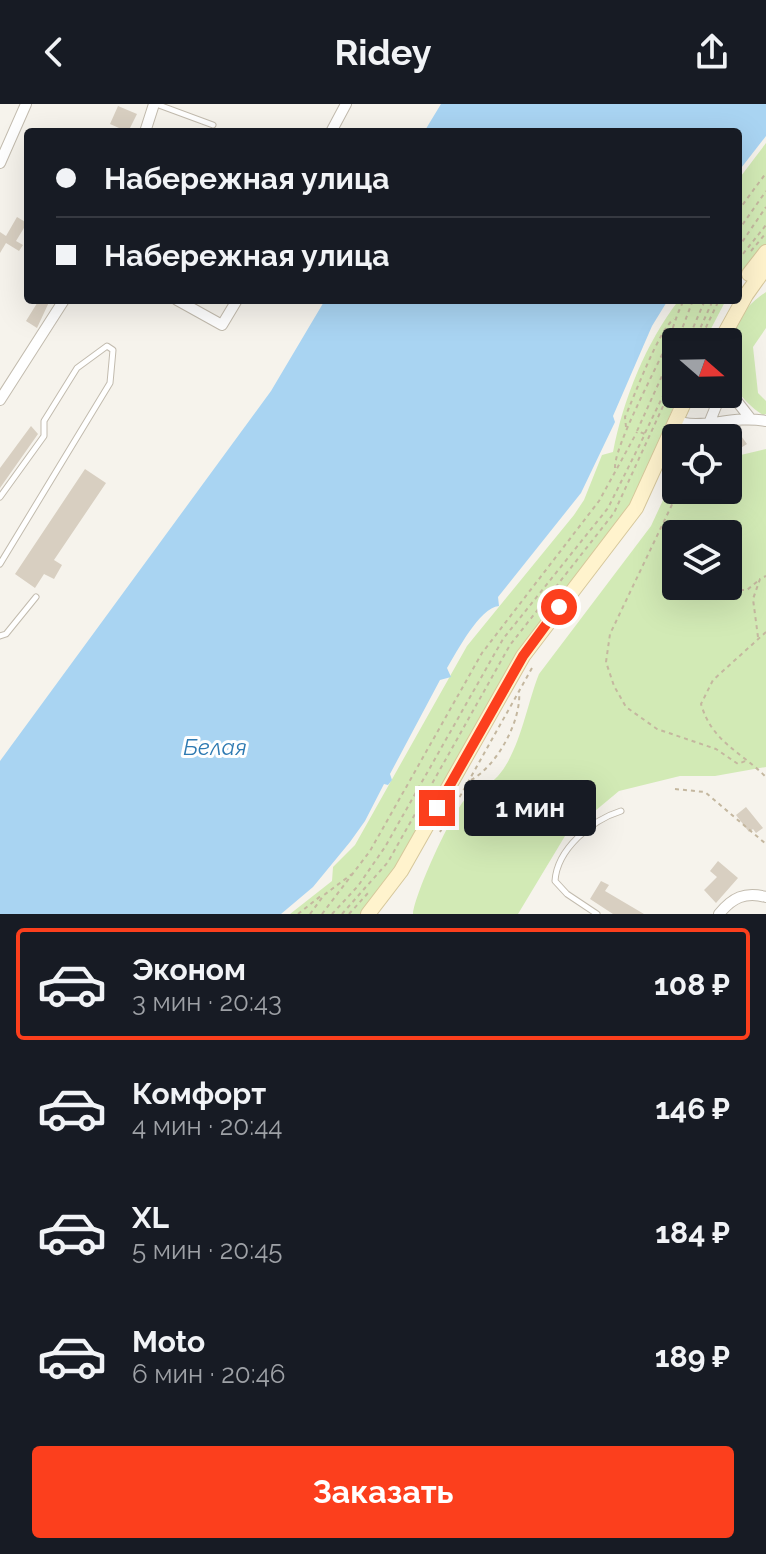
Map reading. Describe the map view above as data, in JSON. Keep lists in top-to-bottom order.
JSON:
{
  "water": ["Белая"],
  "north": "right",
  "page": {
    "header": "Ridey",
    "banner": ["Набережная улица", "Набережная улица"],
    "bubble": "1 мин",
    "list": [
      {
        "name": "Эконом",
        "note": "3 мин · 20:43",
        "value": "108 ₽"
      },
      {
        "name": "Комфорт",
        "note": "4 мин · 20:44",
        "value": "146 ₽"
      },
      {
        "name": "XL",
        "note": "5 мин · 20:45",
        "value": "184 ₽"
      },
      {
        "name": "Moto",
        "note": "6 мин · 20:46",
        "value": "189 ₽"
      }
    ],
    "buttons": "Заказать"
  }
}
